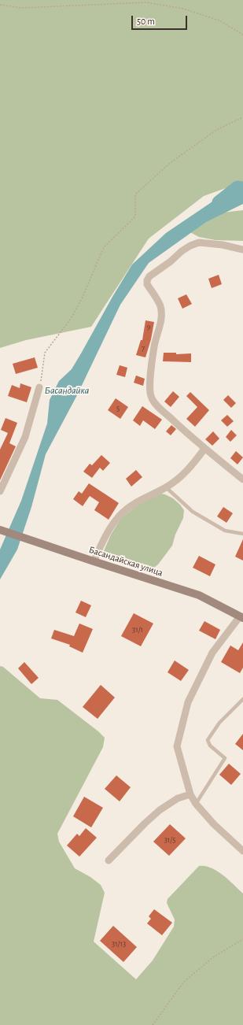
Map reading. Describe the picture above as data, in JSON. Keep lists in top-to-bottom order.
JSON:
{
  "streets": {
    "street": ["Басандайская улица"]
  },
  "water": ["Басандайка"],
  "house_numbers": [
    "9",
    "7",
    "5",
    "31/1",
    "31/5",
    "31/13"
  ],
  "scale_bar": "50 m"
}
